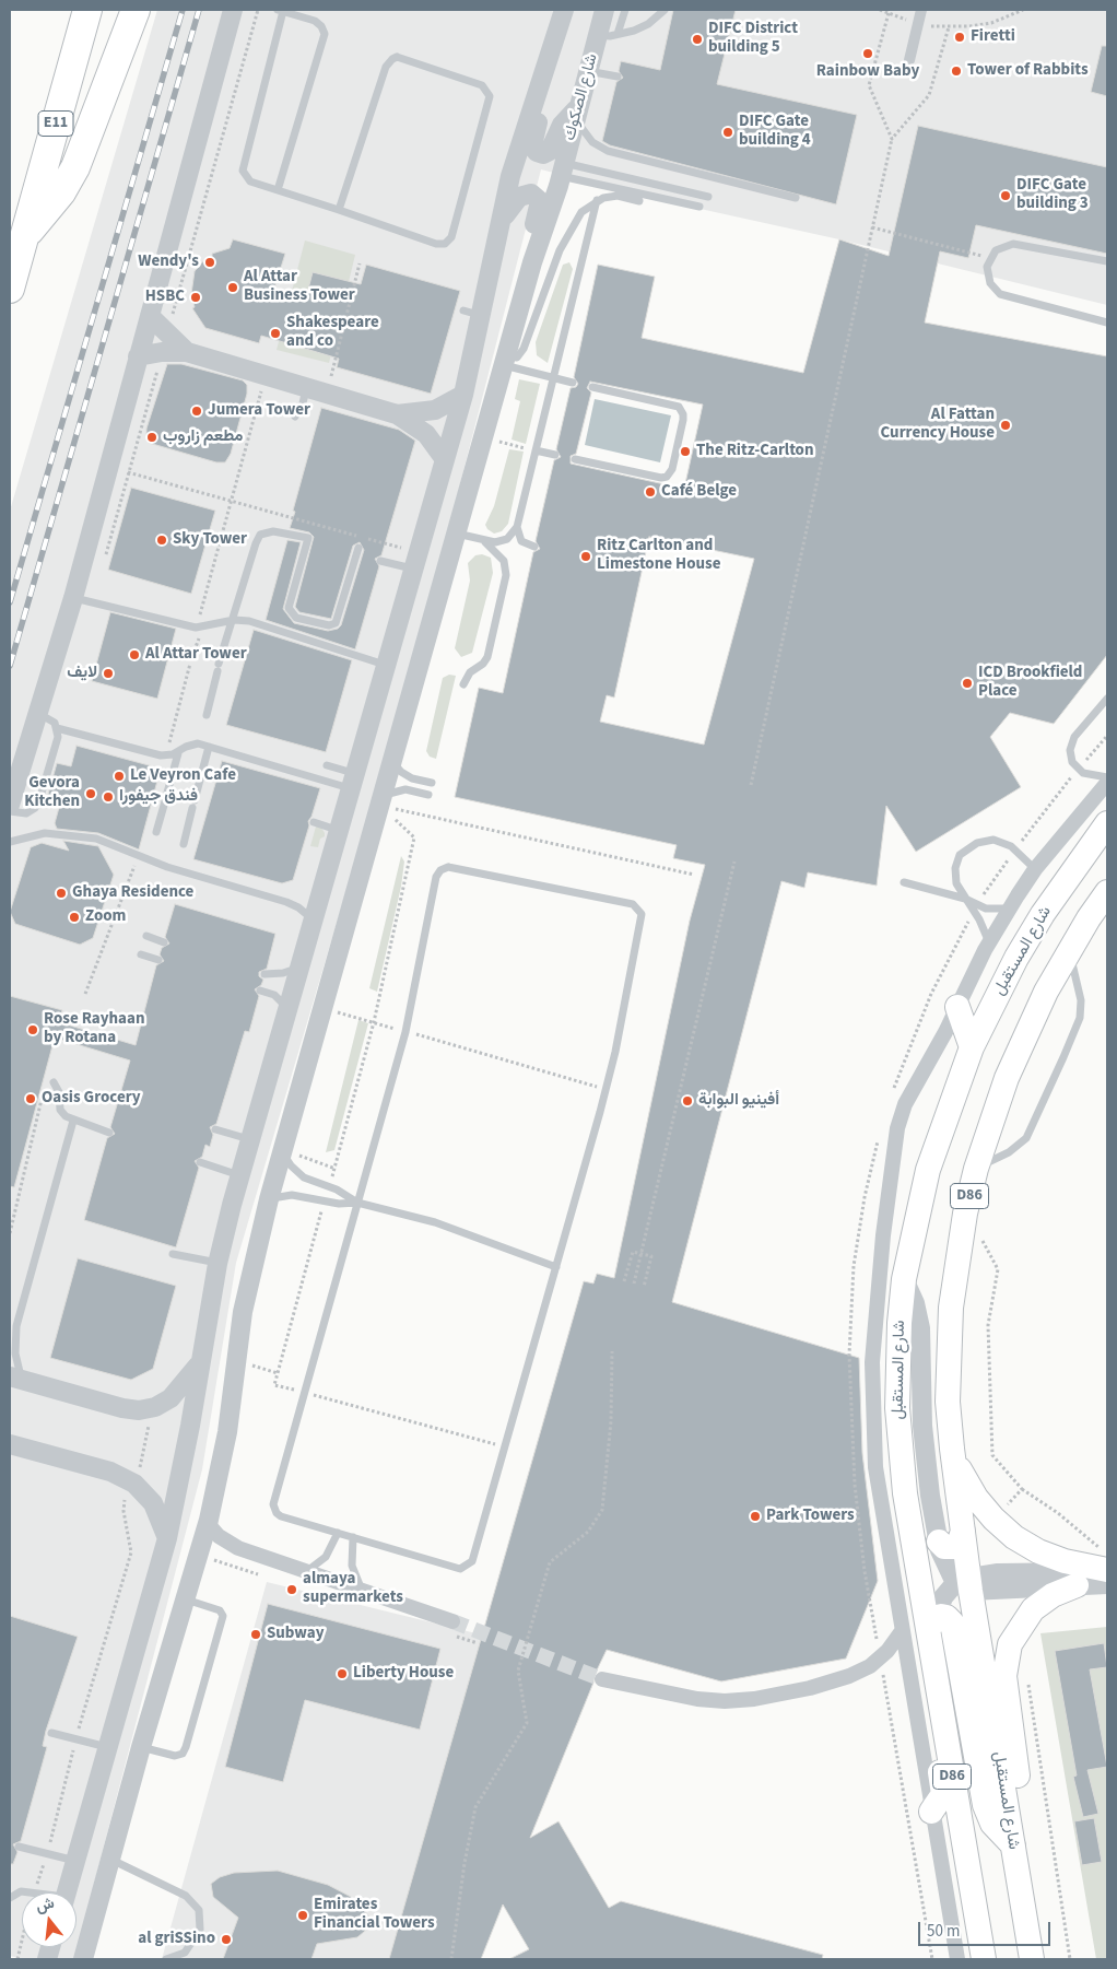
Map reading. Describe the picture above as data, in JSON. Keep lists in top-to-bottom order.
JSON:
{
  "streets": {
    "highway": ["E11"],
    "main road": ["شارع المستقبل", "D86"],
    "street": ["شارع الصكوك"]
  },
  "places": [
    "Firetti",
    "DIFC District building 5",
    "Rainbow Baby",
    "Tower of Rabbits",
    "DIFC Gate building 4",
    "DIFC Gate building 3",
    "Wendy's",
    "Al Attar Business Tower",
    "HSBC",
    "Shakespeare and co",
    "Jumera Tower",
    "Al Fattan Currency House",
    "مطعم زاروب",
    "The Ritz-Carlton",
    "Café Belge",
    "Sky Tower",
    "Ritz Carlton and Limestone House",
    "Al Attar Tower",
    "لايف",
    "ICD Brookfield Place",
    "Le Veyron Cafe",
    "Gevora Kitchen",
    "فندق جيفورا",
    "Ghaya Residence",
    "Zoom",
    "Rose Rayhaan by Rotana",
    "Oasis Grocery",
    "أفينيو البوابة",
    "Park Towers",
    "almaya supermarkets",
    "Subway",
    "Liberty House",
    "Emirates Financial Towers",
    "al griSSino"
  ],
  "scale_bar": "50 m",
  "north": "top"
}
